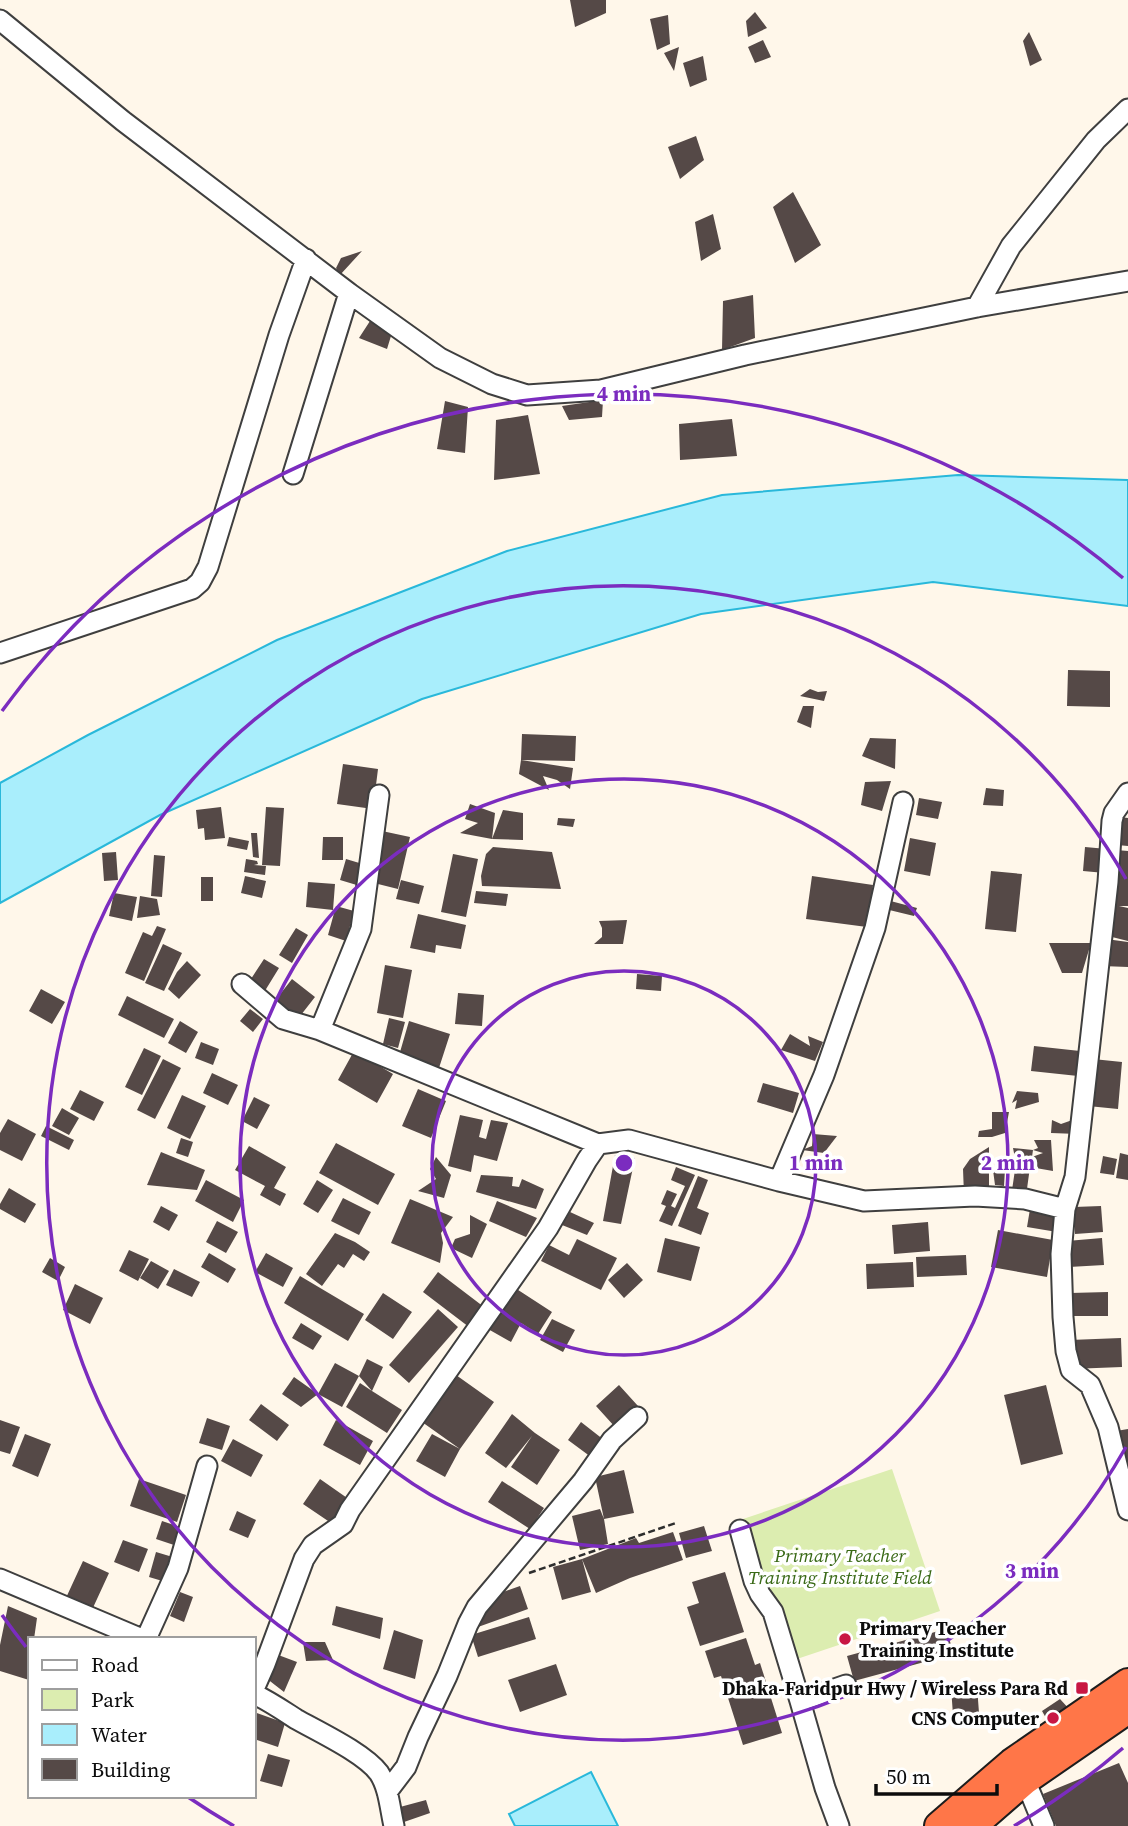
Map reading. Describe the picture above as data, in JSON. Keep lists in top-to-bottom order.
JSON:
{
  "parks": ["Primary Teacher Training Institute Field"],
  "places": {
    "other": ["Primary Teacher Training Institute", "CNS Computer"],
    "transit": ["Dhaka-Faridpur Hwy / Wireless Para Rd"]
  },
  "legend": [
    "Road",
    "Park",
    "Water",
    "Building"
  ],
  "scale_bar": "50 m",
  "rings": [
    "4 min",
    "1 min",
    "2 min",
    "3 min"
  ]
}
